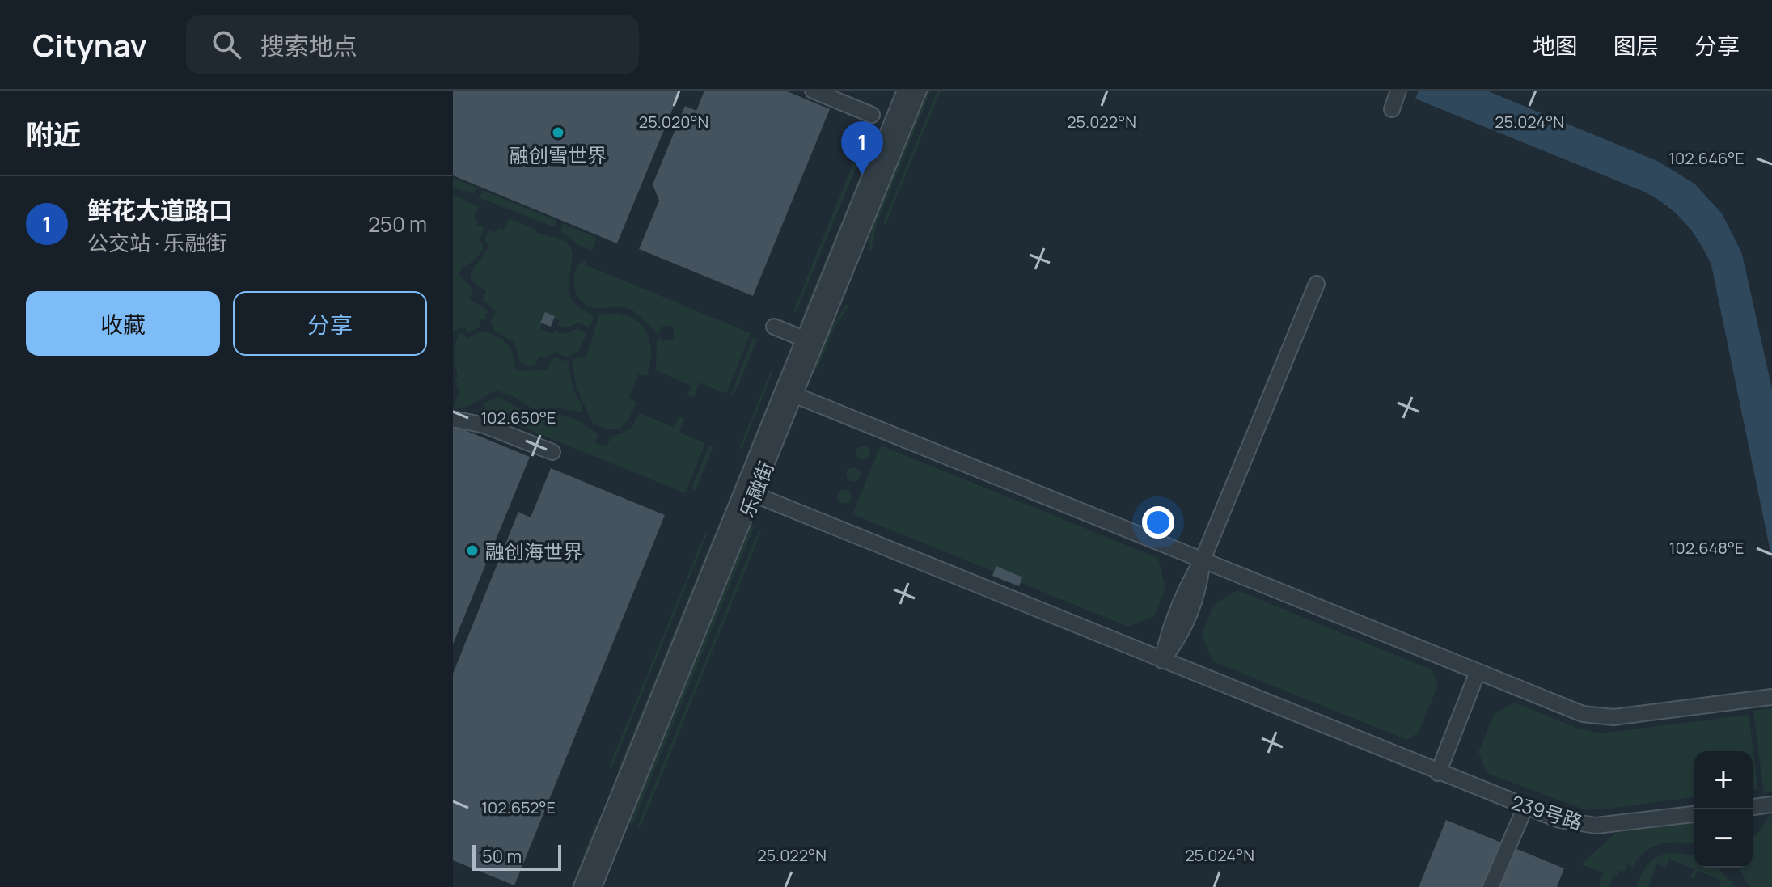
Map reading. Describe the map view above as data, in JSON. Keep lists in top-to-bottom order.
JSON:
{
  "streets": {
    "street": ["乐融街", "239号路"]
  },
  "crossings": [
    ["乐融街", "239号路"]
  ],
  "places": ["融创雪世界", "融创海世界"],
  "scale_bar": "50 m",
  "page": {
    "header": "Citynav",
    "search": "搜索地点",
    "nav": ["地图", "图层", "分享"],
    "heading": "附近",
    "pins": "1",
    "list": [
      {
        "mark": "1",
        "name": "鲜花大道路口",
        "note": "公交站 · 乐融街",
        "value": "250 m"
      }
    ],
    "buttons": ["收藏", "分享"],
    "map_buttons": ["+", "−"],
    "scale": "50 m"
  },
  "coordinates": [
    "25.020°N",
    "25.022°N",
    "25.024°N",
    "102.646°E",
    "102.650°E",
    "102.648°E",
    "102.652°E"
  ]
}
